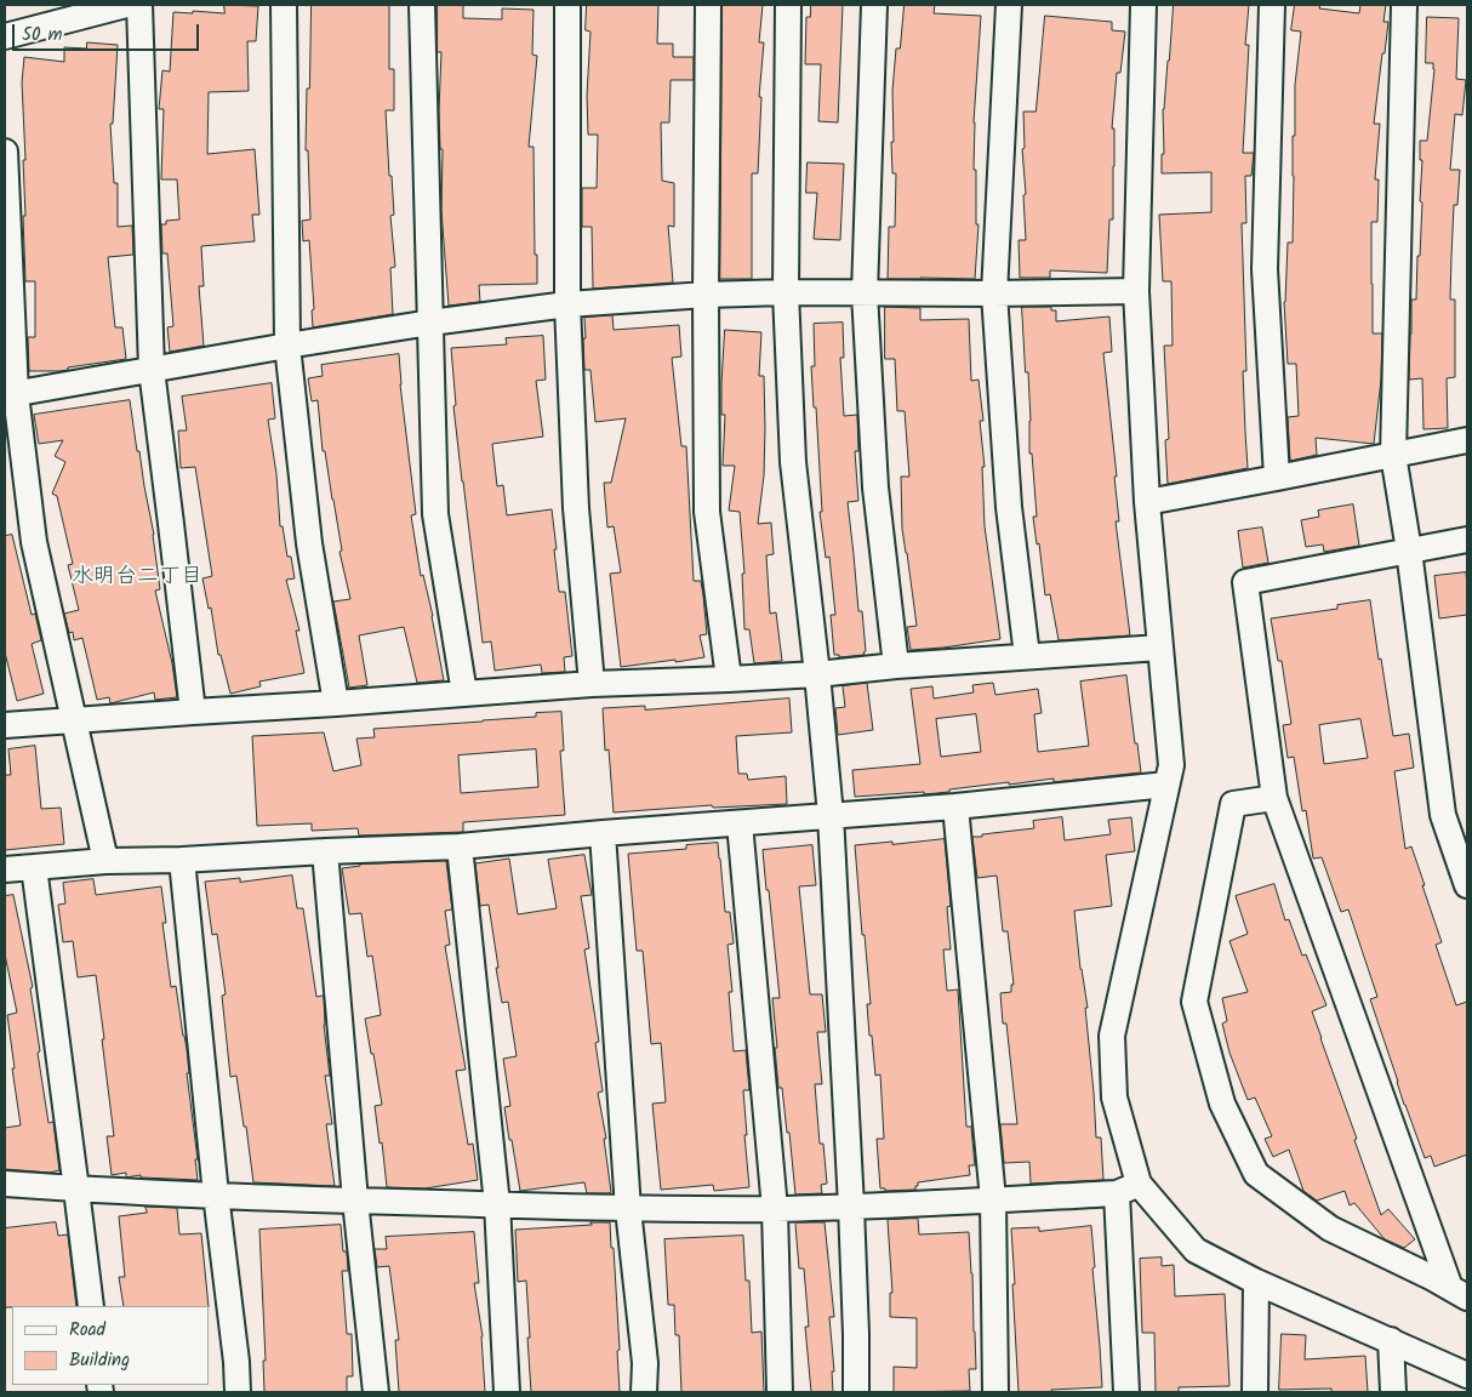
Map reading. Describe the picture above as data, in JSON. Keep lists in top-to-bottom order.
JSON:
{
  "districts": ["水明台二丁目"],
  "legend": ["Road", "Building"],
  "scale_bar": "50 m"
}
